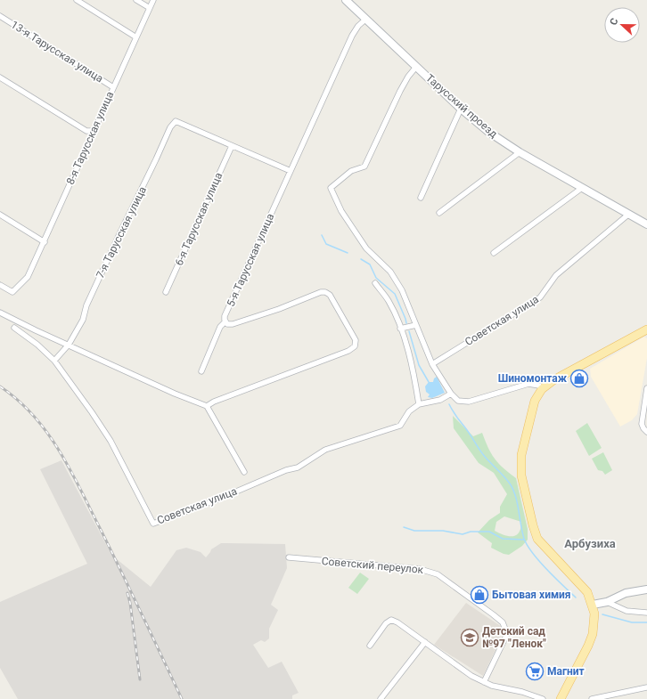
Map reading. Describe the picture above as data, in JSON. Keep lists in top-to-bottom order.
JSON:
{
  "streets": {
    "street": [
      "13-я Тарусская улица",
      "Тарусский проезд",
      "8-я Тарусская улица",
      "6-я Тарусская улица",
      "7-я Тарусская улица",
      "5-я Тарусская улица",
      "Советская улица",
      "Советский переулок"
    ]
  },
  "crossings": [
    ["13-я Тарусская улица", "8-я Тарусская улица"],
    ["Тарусский проезд", "5-я Тарусская улица"],
    ["Тарусский проезд", "Советская улица"],
    ["6-я Тарусская улица", "7-я Тарусская улица"],
    ["7-я Тарусская улица", "Советская улица"]
  ],
  "districts": ["Арбузиха"],
  "places": {
    "shop": ["Шиномонтаж", "Бытовая химия"],
    "school or university": ["Детский сад №97 \"Ленок\""],
    "supermarket": ["Магнит"]
  },
  "north": "left"
}
